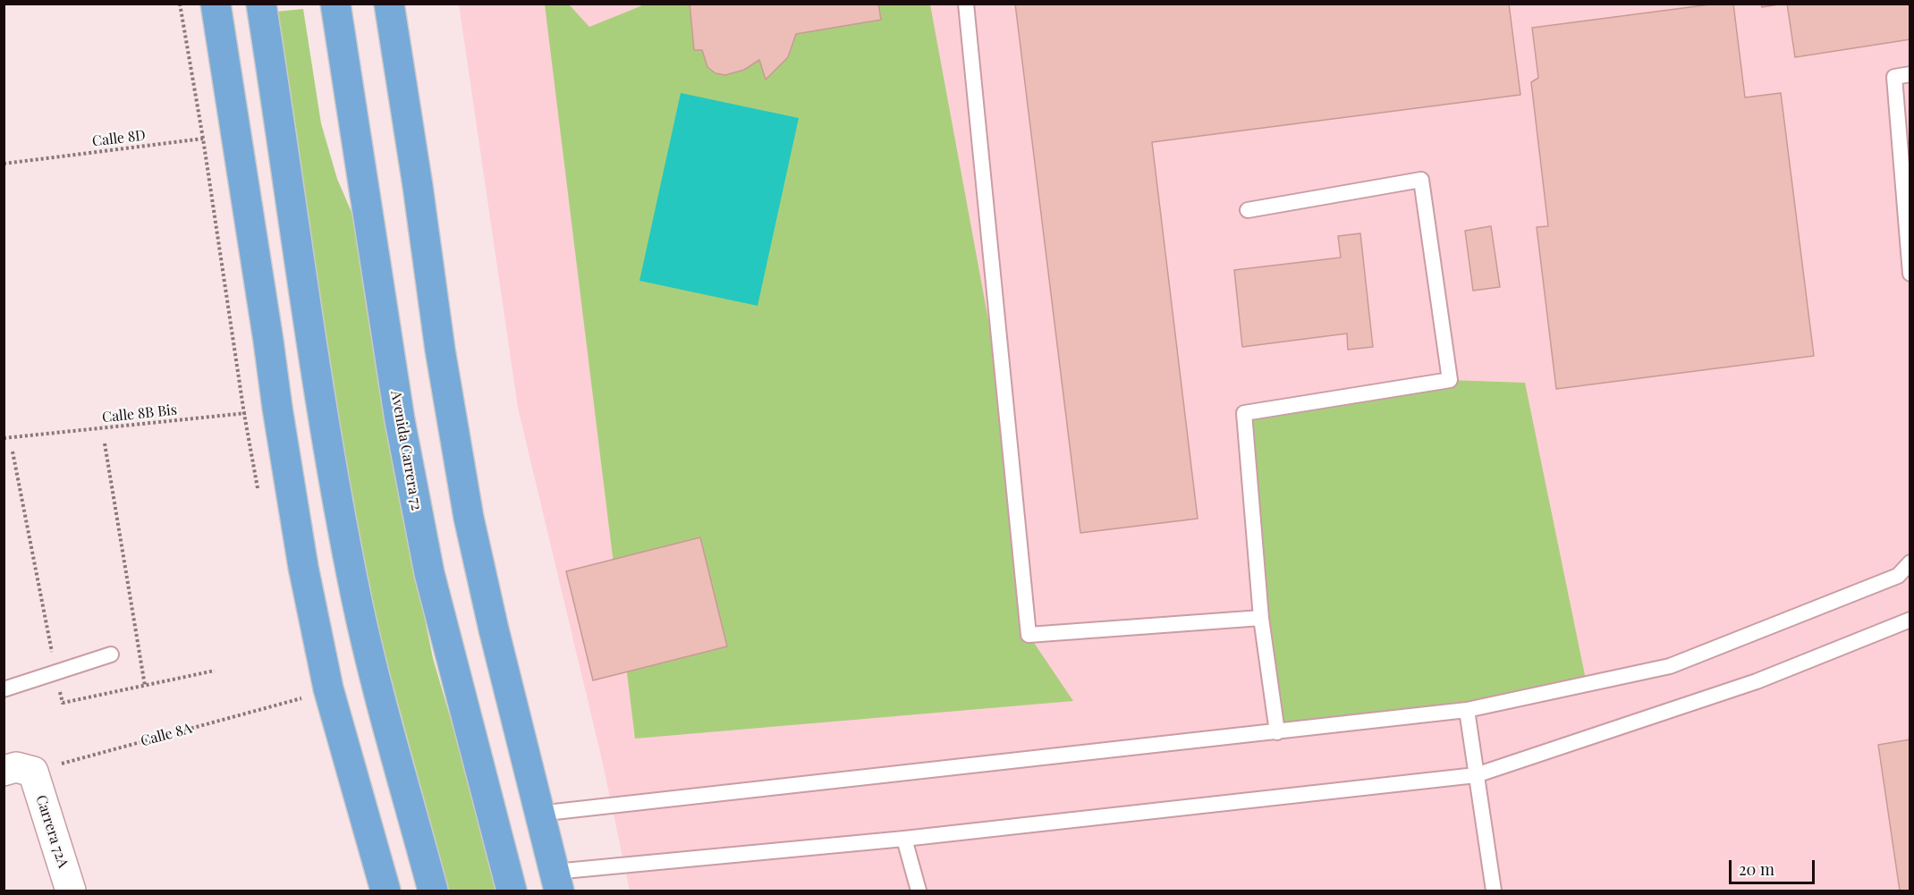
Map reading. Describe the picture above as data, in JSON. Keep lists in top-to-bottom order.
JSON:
{
  "streets": {
    "highway": ["Avenida Carrera 72"],
    "street": ["Carrera 72A"],
    "path": ["Calle 8D", "Calle 8B Bis", "Calle 8A"]
  },
  "crossings": [
    ["Calle 8A", "Carrera 72A"]
  ],
  "scale_bar": "20 m"
}
